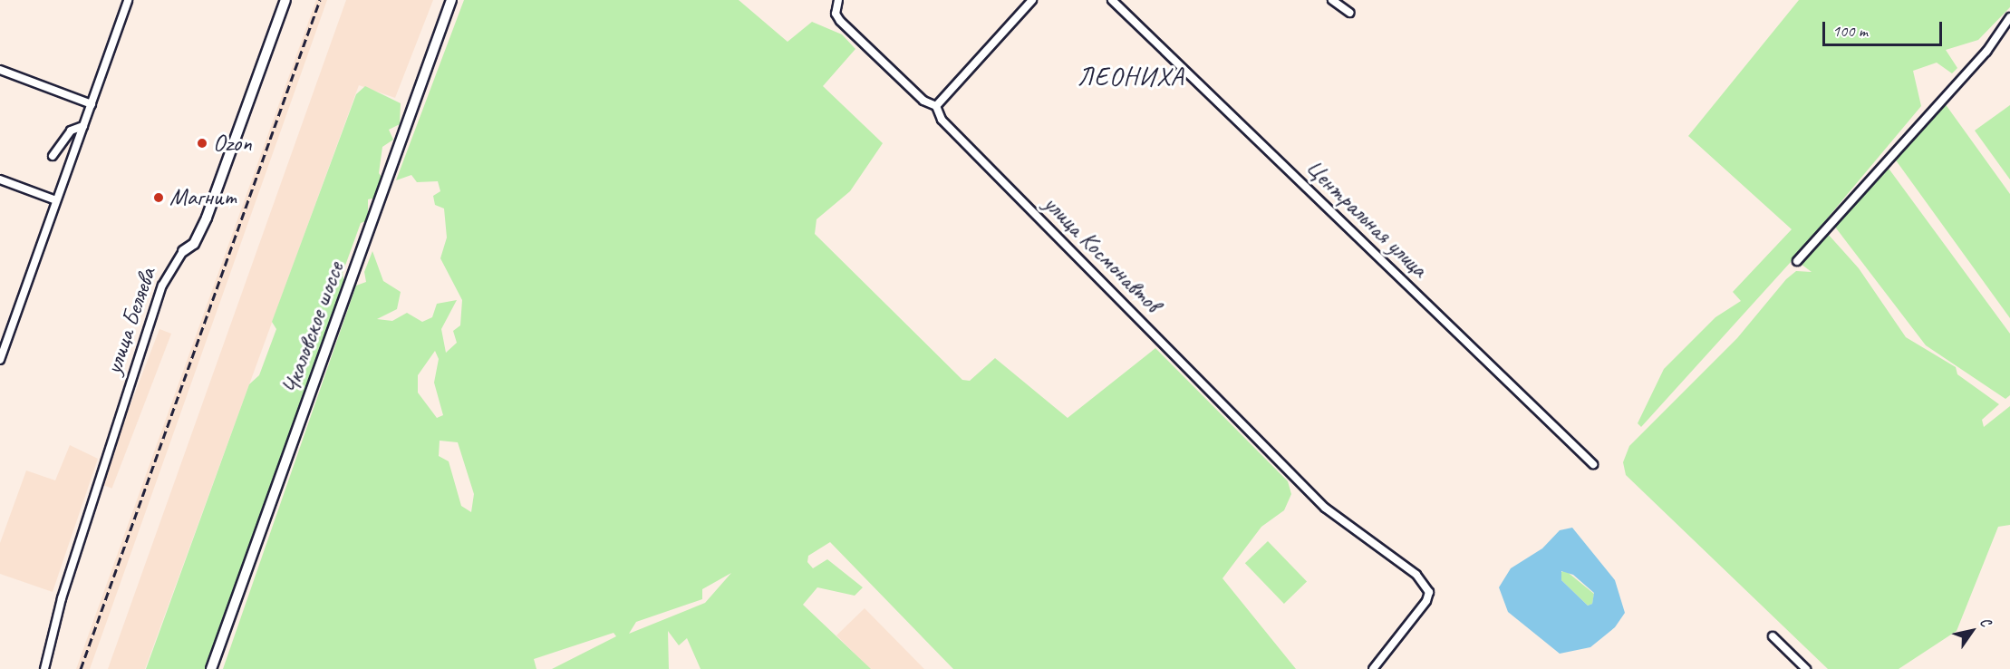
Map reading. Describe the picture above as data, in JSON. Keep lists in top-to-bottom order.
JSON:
{
  "streets": {
    "street": [
      "Центральная улица",
      "улица Космонавтов",
      "улица Беляева",
      "Чкаловское шоссе"
    ]
  },
  "districts": ["ЛЕОНИХА"],
  "places": ["Ozon", "Магнит"],
  "scale_bar": "100 m",
  "north": "top right"
}
